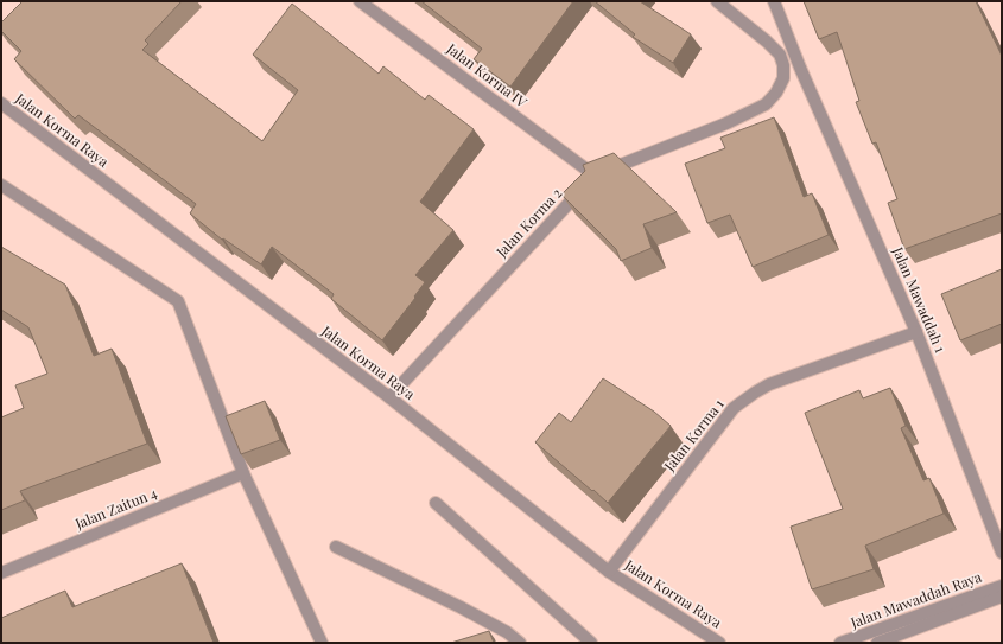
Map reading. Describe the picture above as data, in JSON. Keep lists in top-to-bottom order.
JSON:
{
  "streets": {
    "street": [
      "Jalan Korma IV",
      "Jalan Korma Raya",
      "Jalan Korma 2",
      "Jalan Mawaddah 1",
      "Jalan Korma 1",
      "Jalan Zaitun 4",
      "Jalan Mawaddah Raya"
    ]
  },
  "crossings": [
    ["Jalan Korma IV", "Jalan Korma 2"],
    ["Jalan Korma Raya", "Jalan Korma 2"],
    ["Jalan Korma Raya", "Jalan Korma 1"],
    ["Jalan Mawaddah 1", "Jalan Korma 1"]
  ]
}
